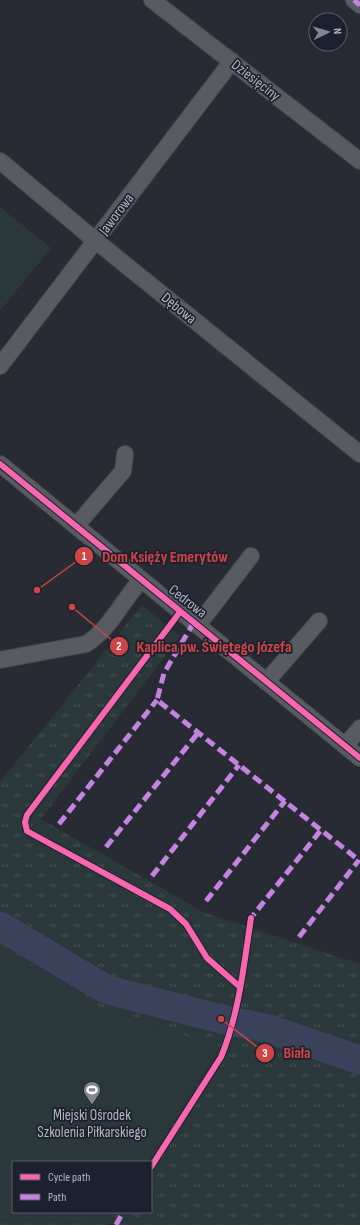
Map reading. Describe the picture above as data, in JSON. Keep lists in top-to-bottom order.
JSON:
{
  "streets": {
    "street": [
      "Dziesięciny",
      "Jaworowa",
      "Dębowa",
      "Cedrowa"
    ]
  },
  "crossings": [
    ["Dziesięciny", "Jaworowa"],
    ["Jaworowa", "Dębowa"]
  ],
  "places": {
    "other": ["Dom Księży Emerytów", "Kaplica pw. Świętego Józefa", "Biała"],
    "sports": ["Miejski Ośrodek Szkolenia Piłkarskiego"]
  },
  "legend": ["Cycle path", "Path"],
  "north": "right"
}
